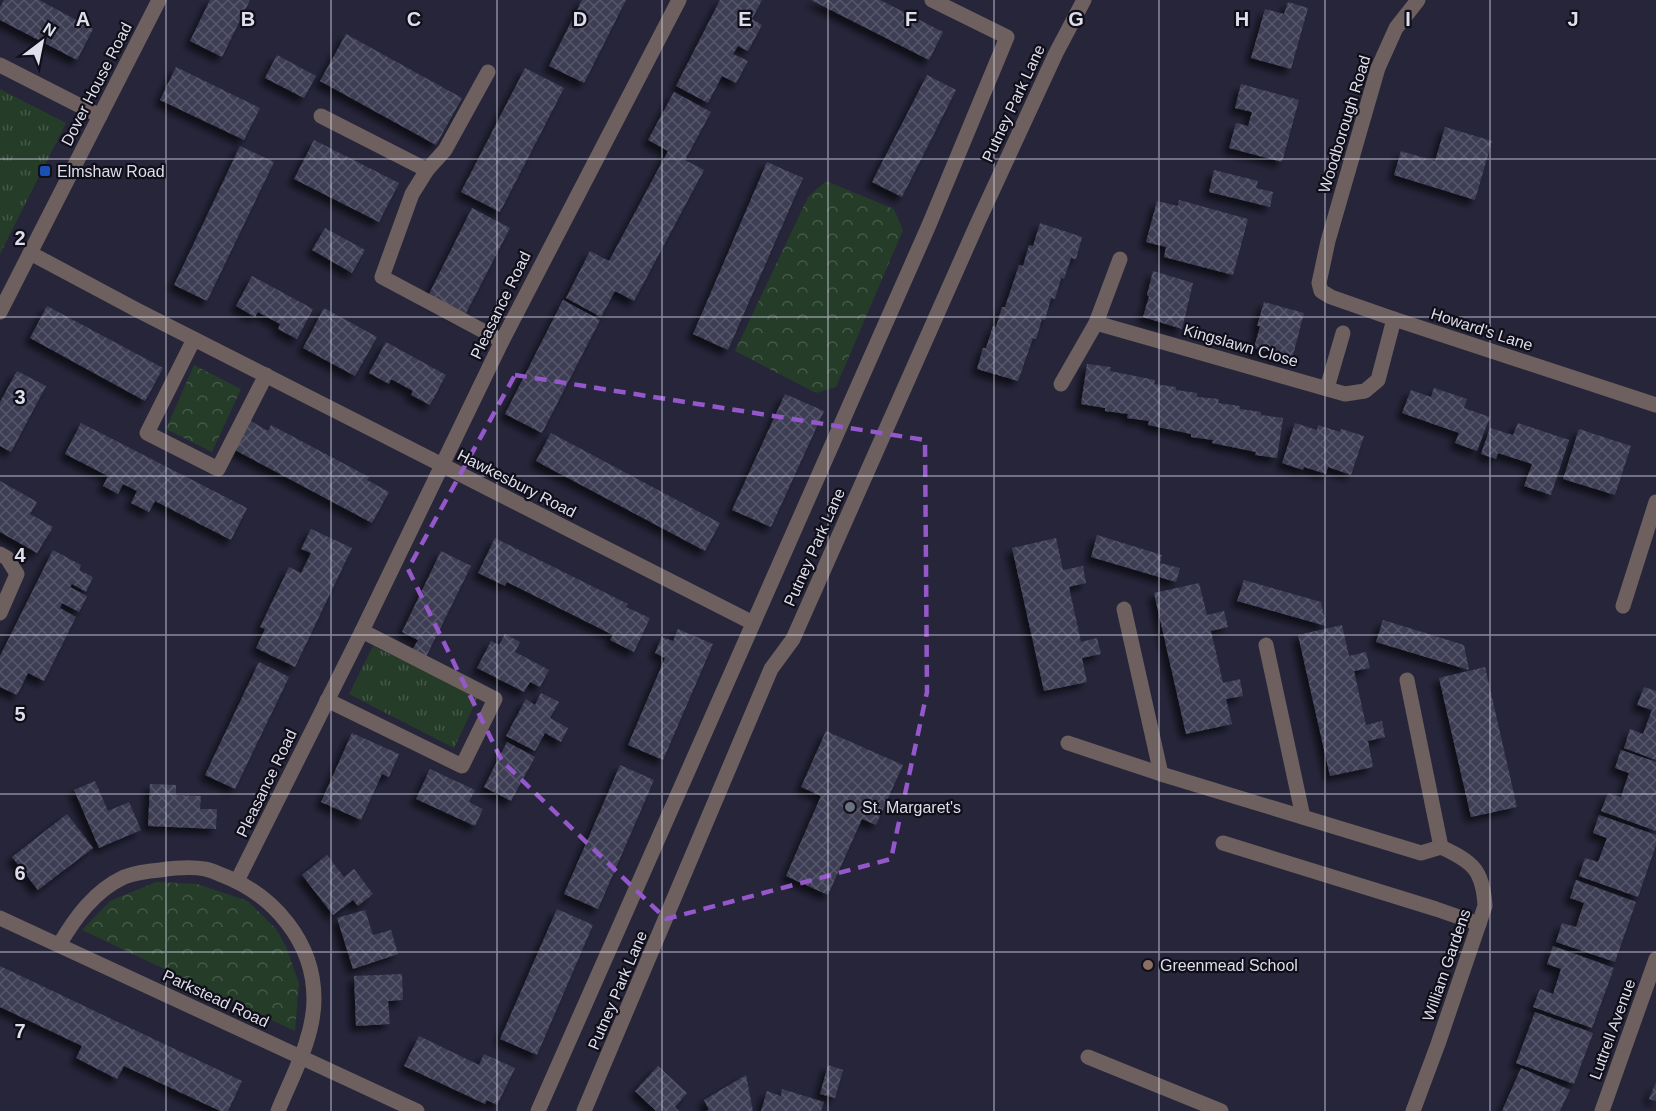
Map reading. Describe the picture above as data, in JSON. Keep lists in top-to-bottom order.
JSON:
{
  "streets": {
    "street": [
      "Dover House Road",
      "Putney Park Lane",
      "Woodborough Road",
      "Pleasance Road",
      "Howard's Lane",
      "Kingslawn Close",
      "Hawkesbury Road",
      "William Gardens",
      "Parkstead Road",
      "Luttrell Avenue"
    ]
  },
  "crossings": [
    ["Dover House Road", "Hawkesbury Road"],
    ["Putney Park Lane", "Hawkesbury Road"],
    ["Woodborough Road", "Howard's Lane"],
    ["Pleasance Road", "Hawkesbury Road"],
    ["Howard's Lane", "Kingslawn Close"]
  ],
  "places": {
    "transit": ["Elmshaw Road"],
    "other": ["St. Margaret's", "Greenmead School"]
  },
  "north": "top right",
  "grid": {
    "columns": [
      "A",
      "B",
      "C",
      "D",
      "E",
      "F",
      "G",
      "H",
      "I",
      "J"
    ],
    "rows": [
      "2",
      "3",
      "4",
      "5",
      "6",
      "7"
    ]
  }
}
